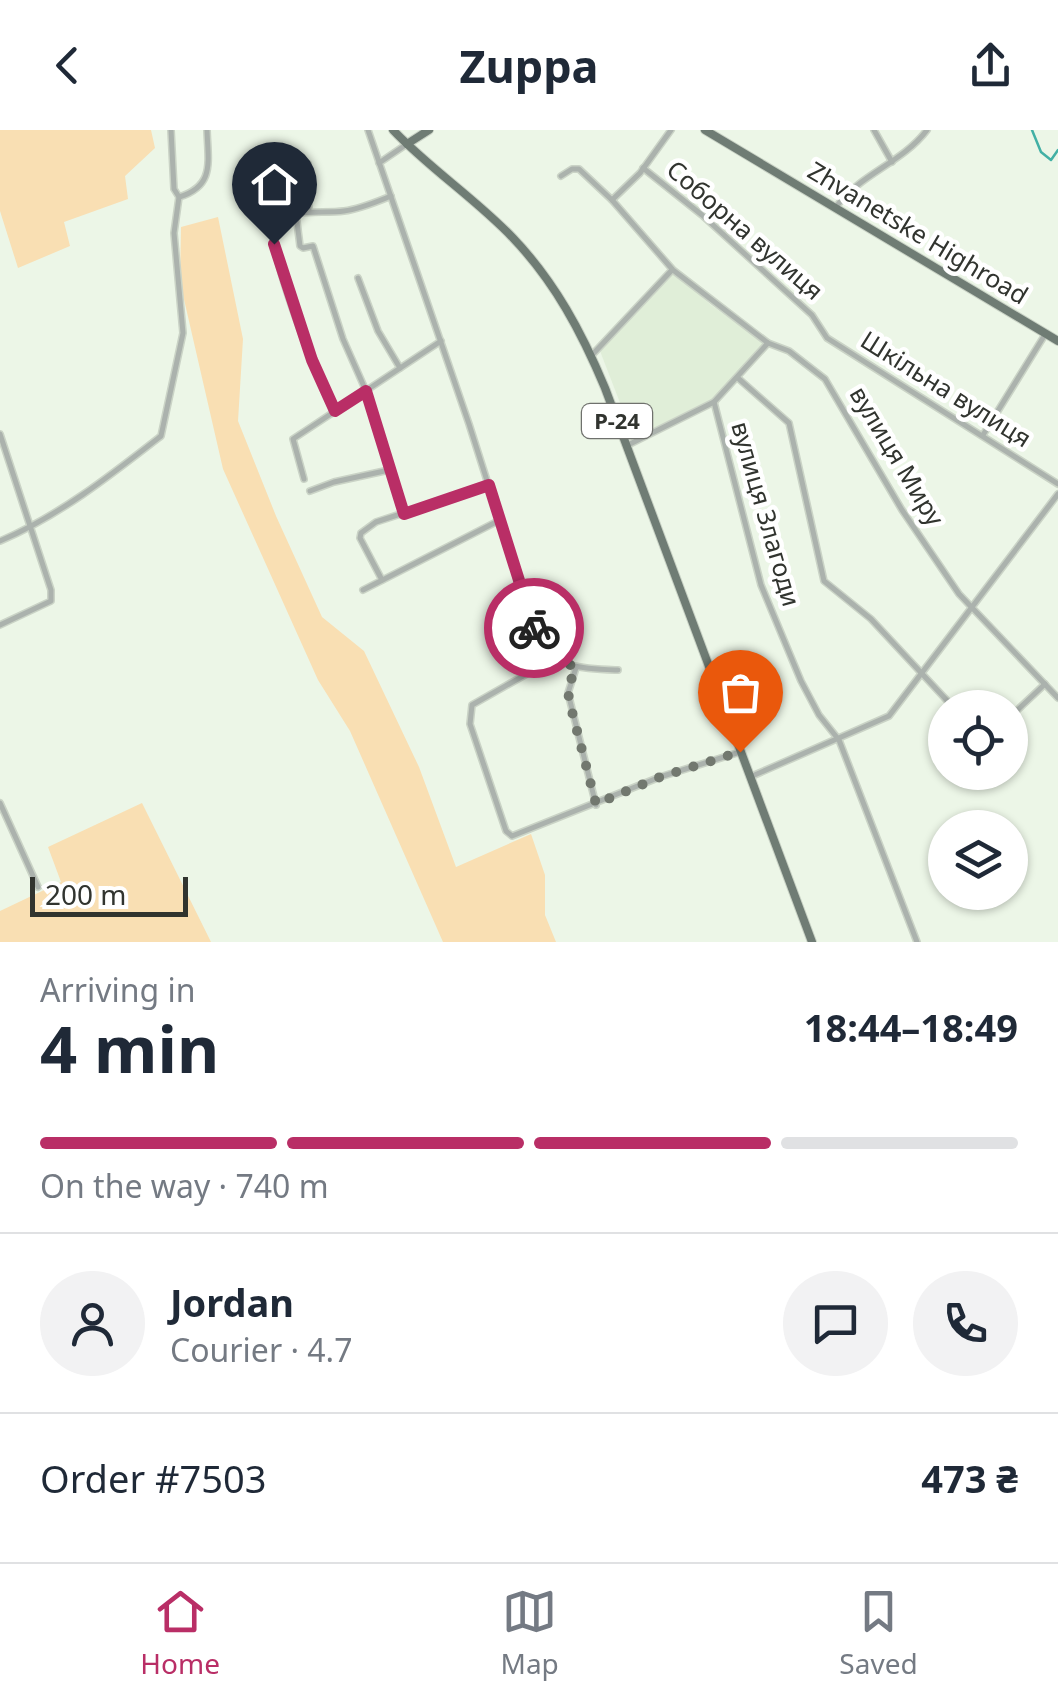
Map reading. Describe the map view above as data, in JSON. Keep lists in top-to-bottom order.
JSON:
{
  "streets": {
    "main road": ["Zhvanetske Highroad", "Р-24"],
    "street": [
      "Соборна вулиця",
      "Шкільна вулиця",
      "вулиця Миру",
      "вулиця Злагоди"
    ]
  },
  "crossings": [
    ["Соборна вулиця", "Шкільна вулиця"],
    ["Р-24", "вулиця Злагоди"],
    ["вулиця Миру", "вулиця Злагоди"]
  ],
  "scale_bar": "200 m",
  "page": {
    "header": "Zuppa",
    "scale": "200 m",
    "heading": ["4 min", "Arriving in", "18:44–18:49"],
    "panel": [
      "Jordan",
      "Courier · 4.7",
      "Order #7503",
      "473 ₴"
    ],
    "bar": "On the way · 740 m",
    "tabs": ["Home", "Map", "Saved"]
  }
}
